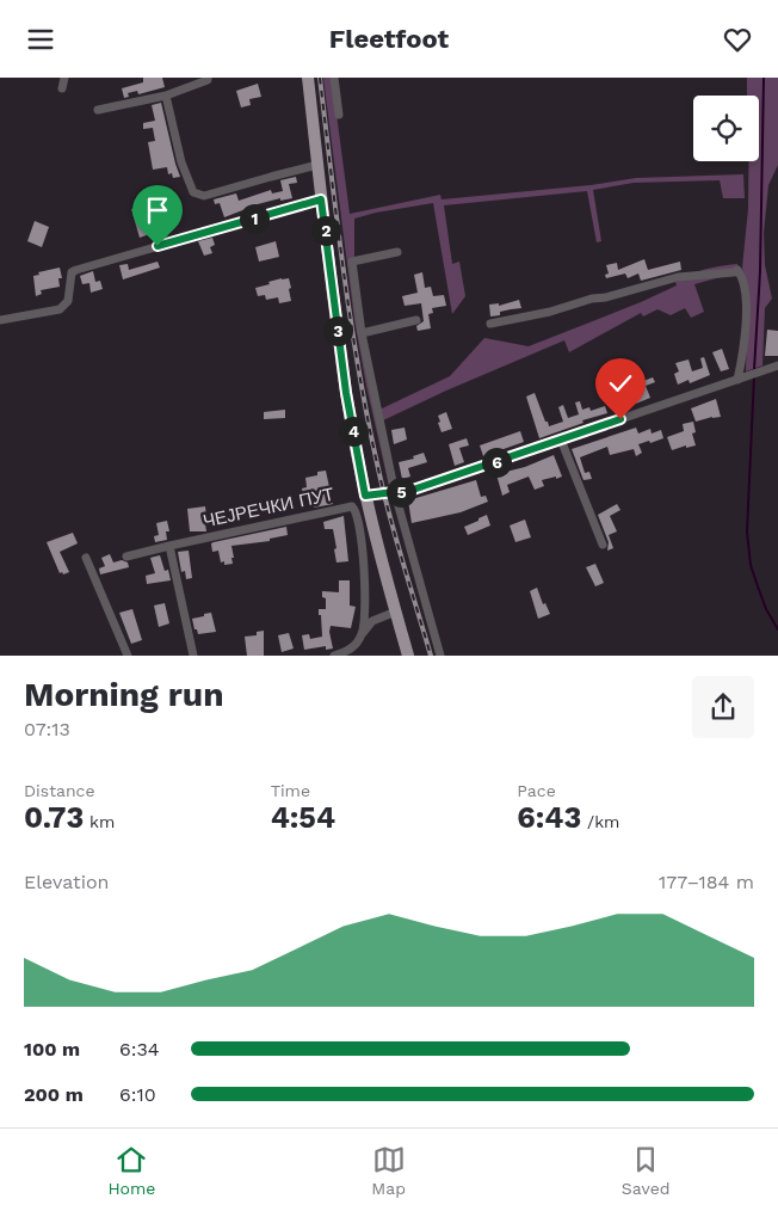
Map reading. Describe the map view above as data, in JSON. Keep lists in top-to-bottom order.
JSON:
{
  "streets": {
    "street": ["ЧЕЈРЕЧКИ ПУТ"]
  },
  "page": {
    "header": "Fleetfoot",
    "pins": [
      "1",
      "2",
      "3",
      "4",
      "6",
      "5"
    ],
    "heading": ["Morning run", "07:13"],
    "stats": [
      ["Distance", "0.73 km"],
      ["Time", "4:54"],
      ["Pace", "6:43 /km"]
    ],
    "chart": ["Elevation", "177–184 m"],
    "list": [
      {
        "name": "100 m",
        "note": "6:34"
      },
      {
        "name": "200 m",
        "note": "6:10"
      }
    ],
    "tabs": ["Home", "Map", "Saved"]
  }
}
